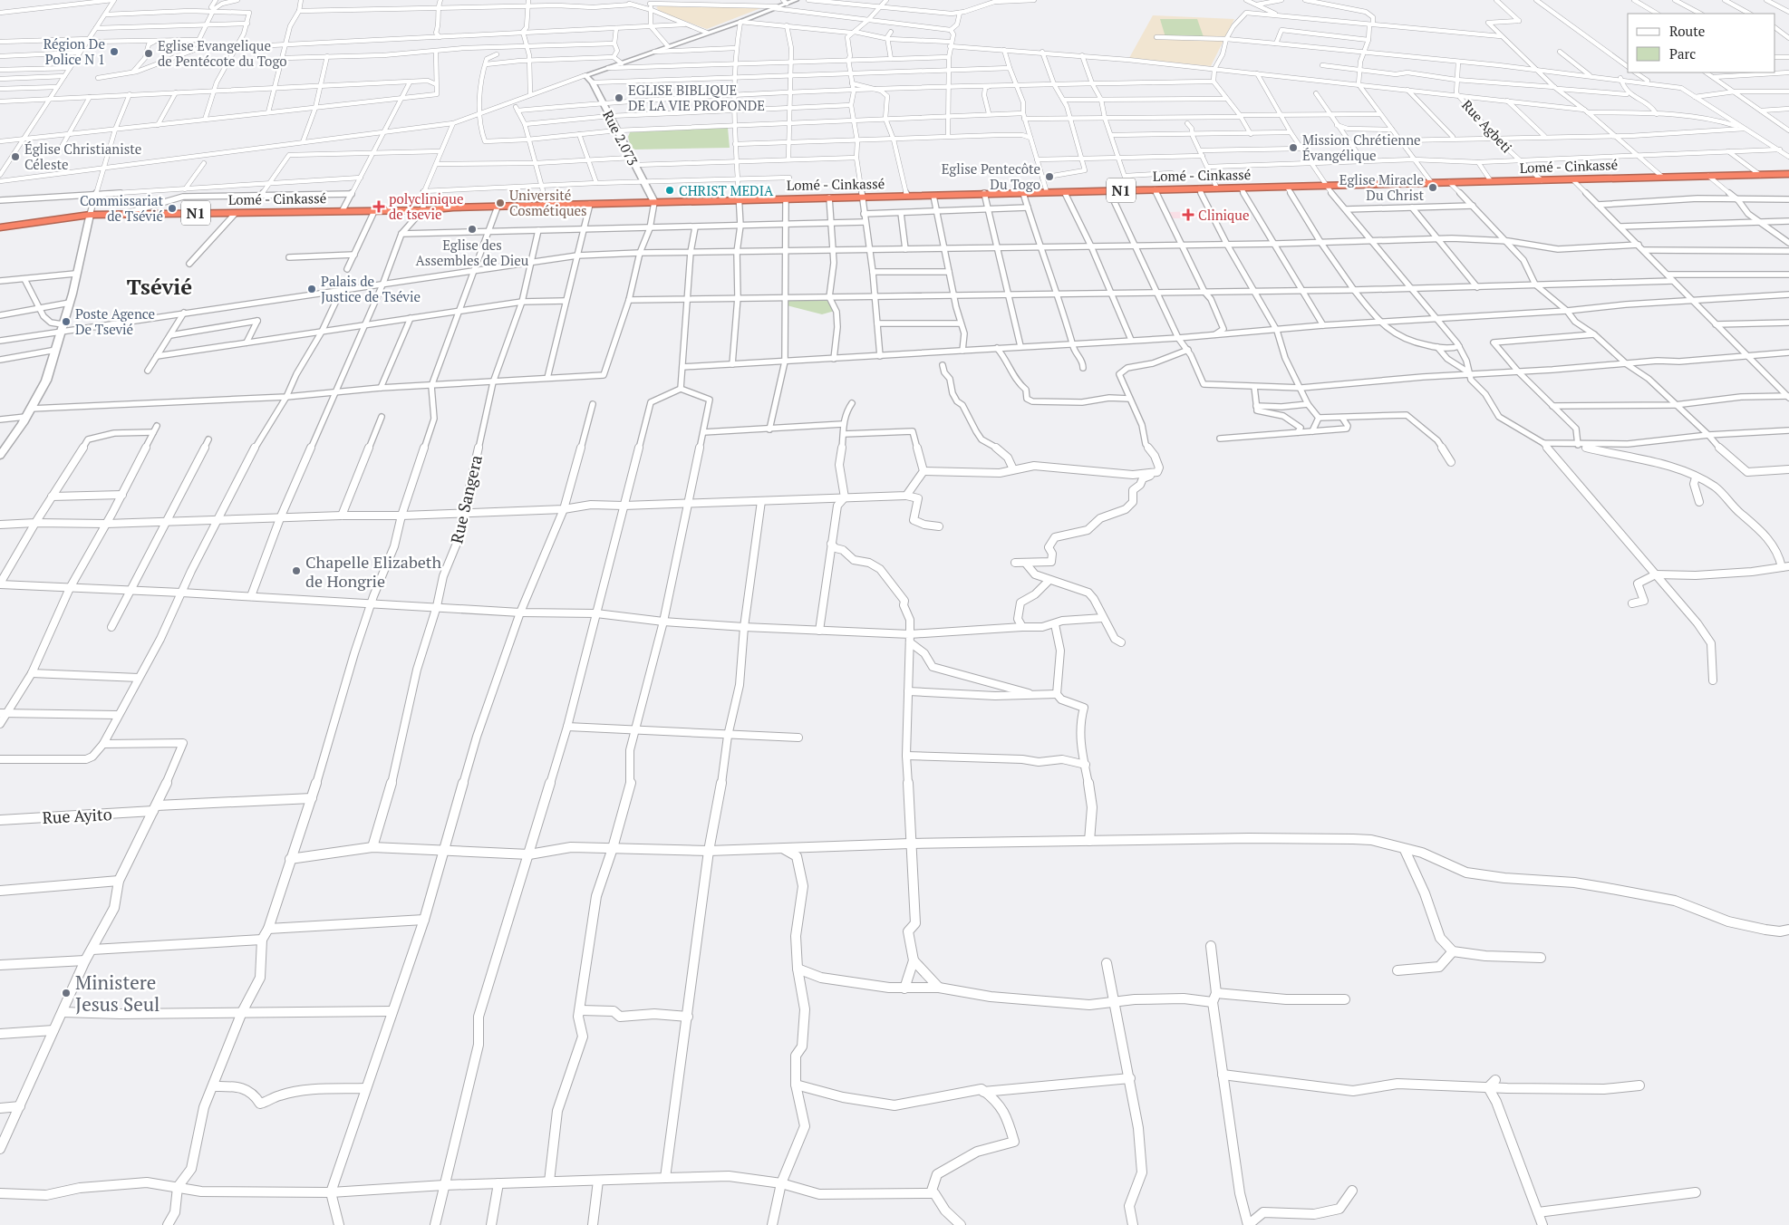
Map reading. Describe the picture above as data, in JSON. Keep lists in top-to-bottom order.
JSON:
{
  "streets": {
    "highway": ["Lomé - Cinkassé", "N1"],
    "street": [
      "Rue Agbeti",
      "Rue 2.073",
      "Rue Sangera",
      "Rue Ayito"
    ]
  },
  "crossings": [
    ["Rue Agbeti", "Lomé - Cinkassé"],
    ["Rue 2.073", "Lomé - Cinkassé"]
  ],
  "districts": ["Tsévié"],
  "places": {
    "other": [
      "Région De Police N 1",
      "Eglise Evangelique de Pentécote du Togo",
      "EGLISE BIBLIQUE DE LA VIE PROFONDE",
      "Mission Chrétienne Évangélique",
      "Église Christianiste Céleste",
      "Eglise Pentecôte Du Togo",
      "Eglise Miracle Du Christ",
      "CHRIST MEDIA",
      "Université Cosmétiques",
      "Commissariat de Tsévié",
      "Eglise des Assembles de Dieu",
      "Palais de Justice de Tsévie",
      "Poste Agence De Tsevié",
      "Chapelle Elizabeth de Hongrie",
      "Ministere Jesus Seul"
    ],
    "health": ["polyclinique de tsevie", "Clinique"]
  },
  "legend": ["Route", "Parc"]
}
